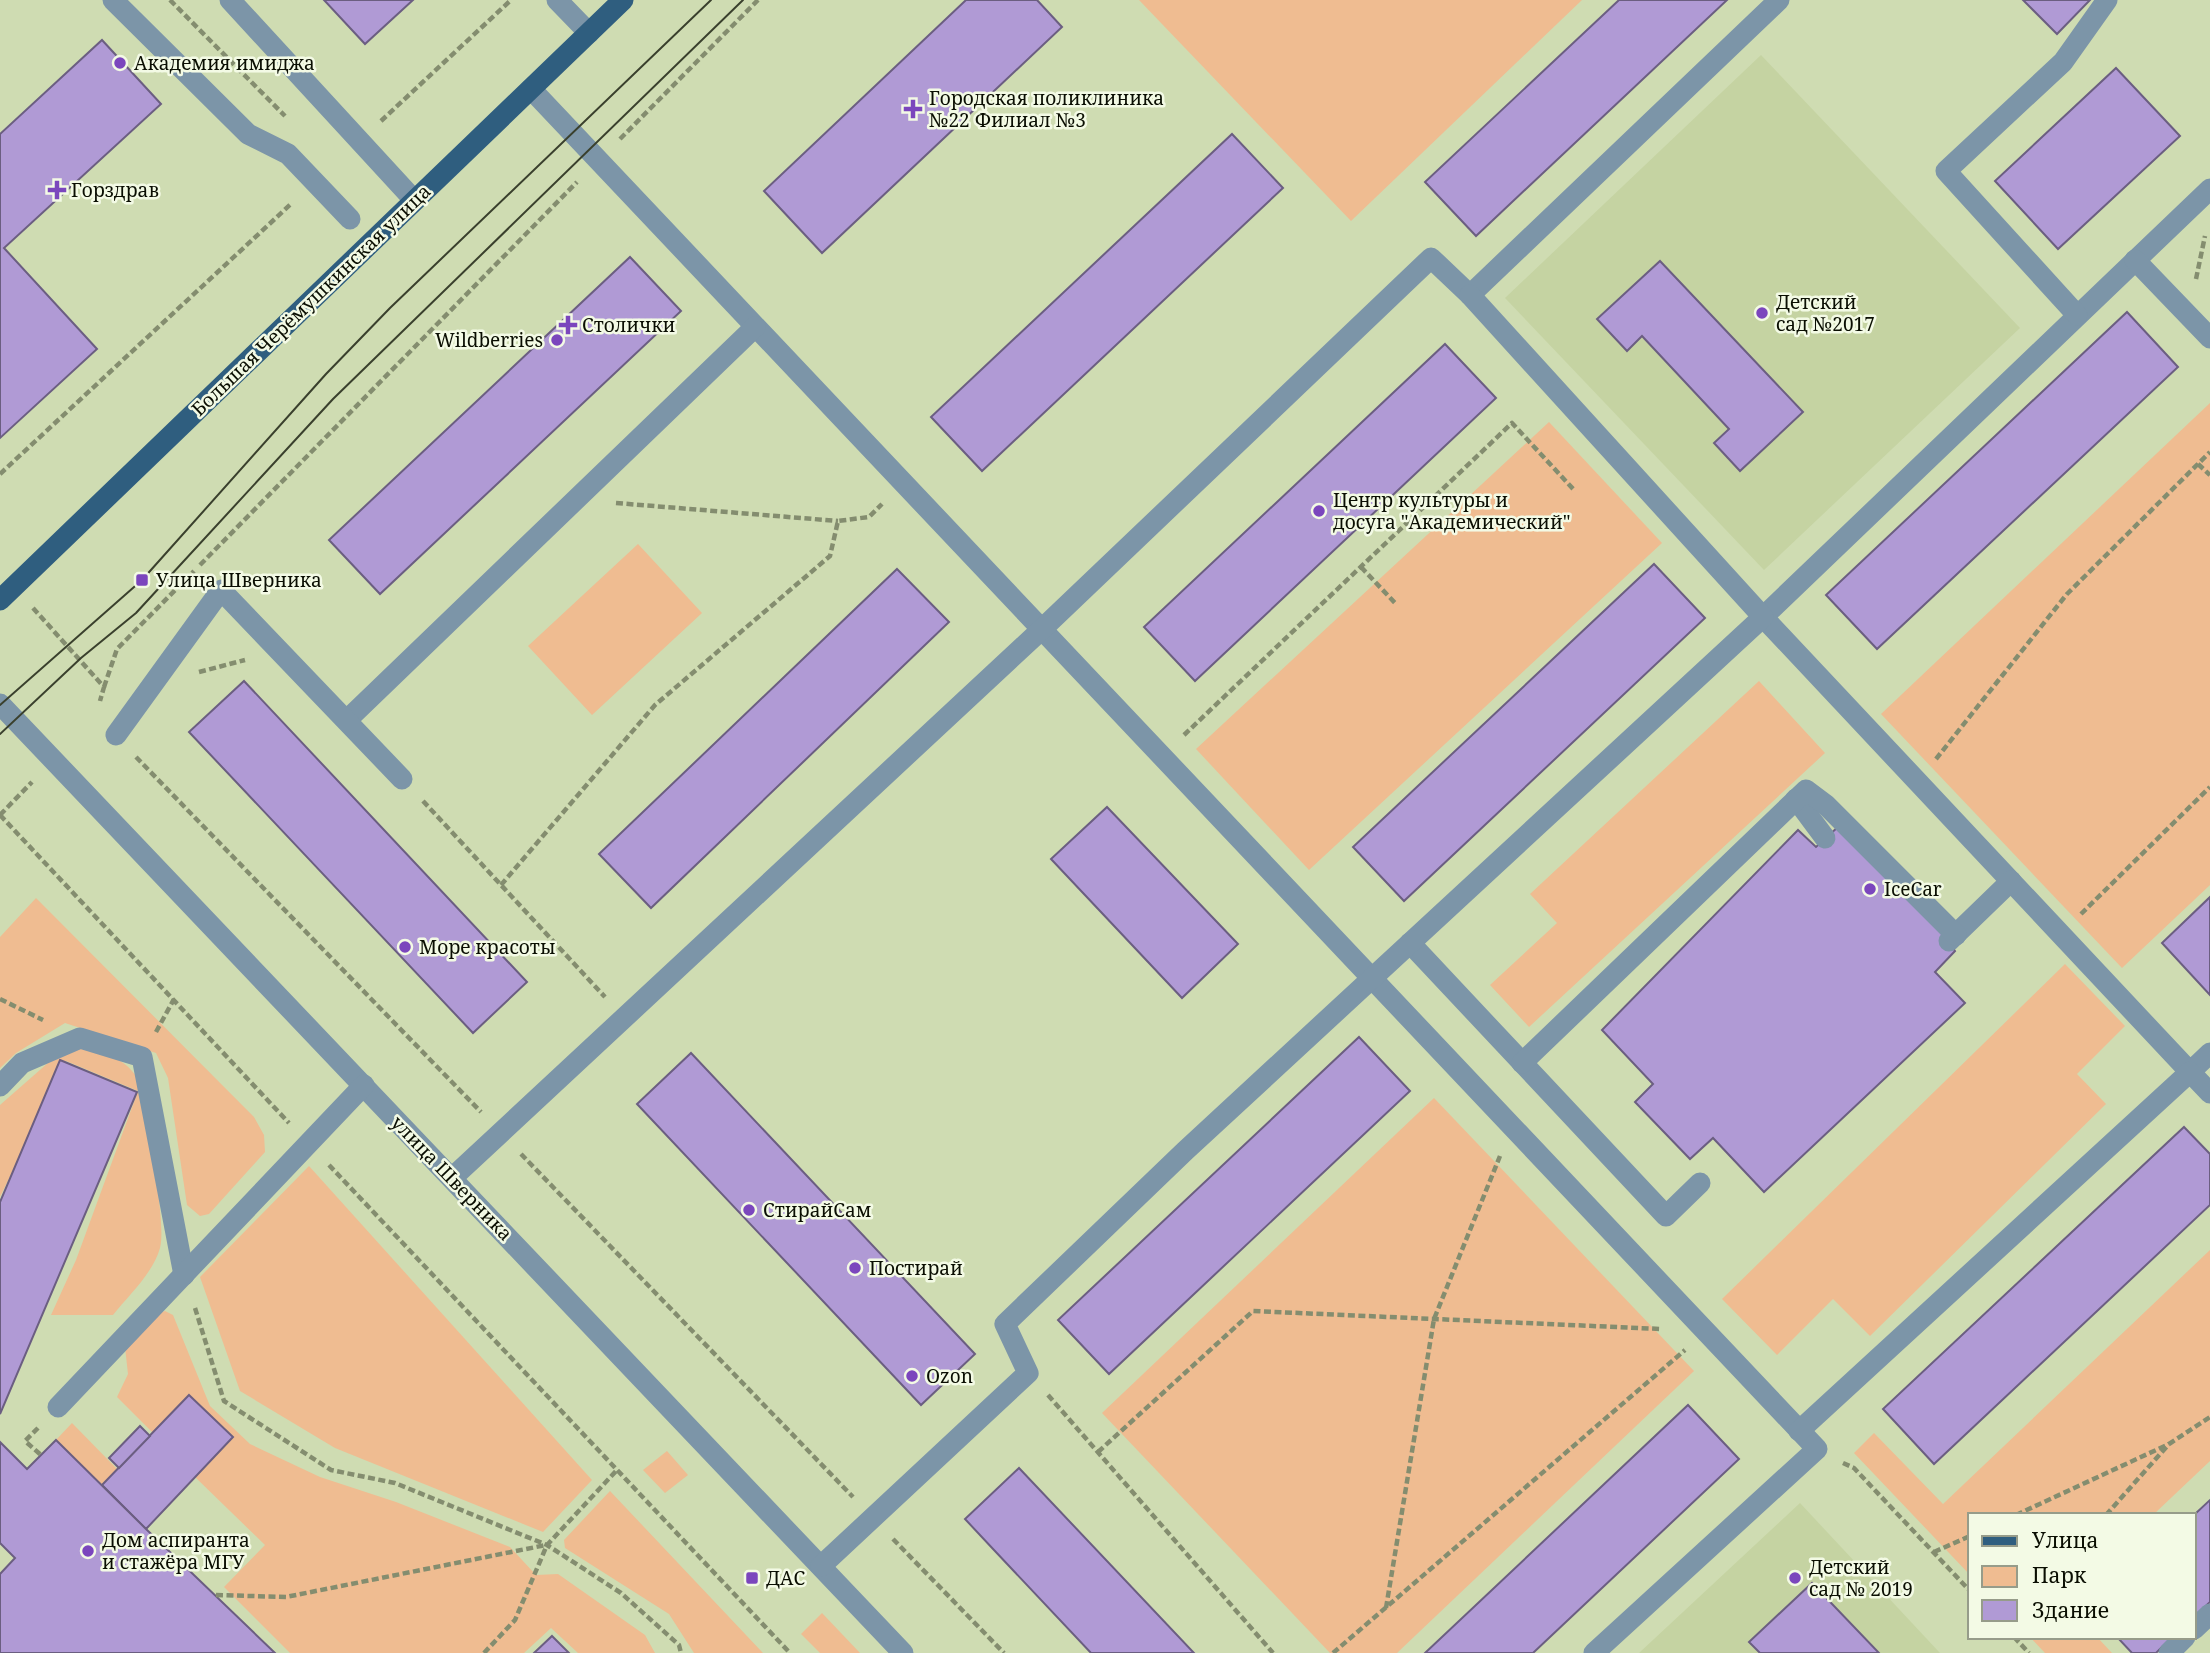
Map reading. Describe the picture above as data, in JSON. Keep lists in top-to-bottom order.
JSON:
{
  "streets": {
    "main road": ["Большая Черёмушкинская улица"],
    "street": ["улица Шверника"]
  },
  "places": {
    "other": [
      "Академия имиджа",
      "Детский сад №2017",
      "Wildberries",
      "Центр культуры и досуга \"Академический\"",
      "IceCar",
      "Море красоты",
      "СтирайСам",
      "Постирай",
      "Ozon",
      "Дом аспиранта и стажёра МГУ",
      "Детский сад № 2019"
    ],
    "health": ["Городская поликлиника №22 Филиал №3", "Горздрав", "Столички"],
    "transit": ["Улица Шверника", "ДАС"]
  },
  "legend": ["Улица", "Парк", "Здание"]
}
